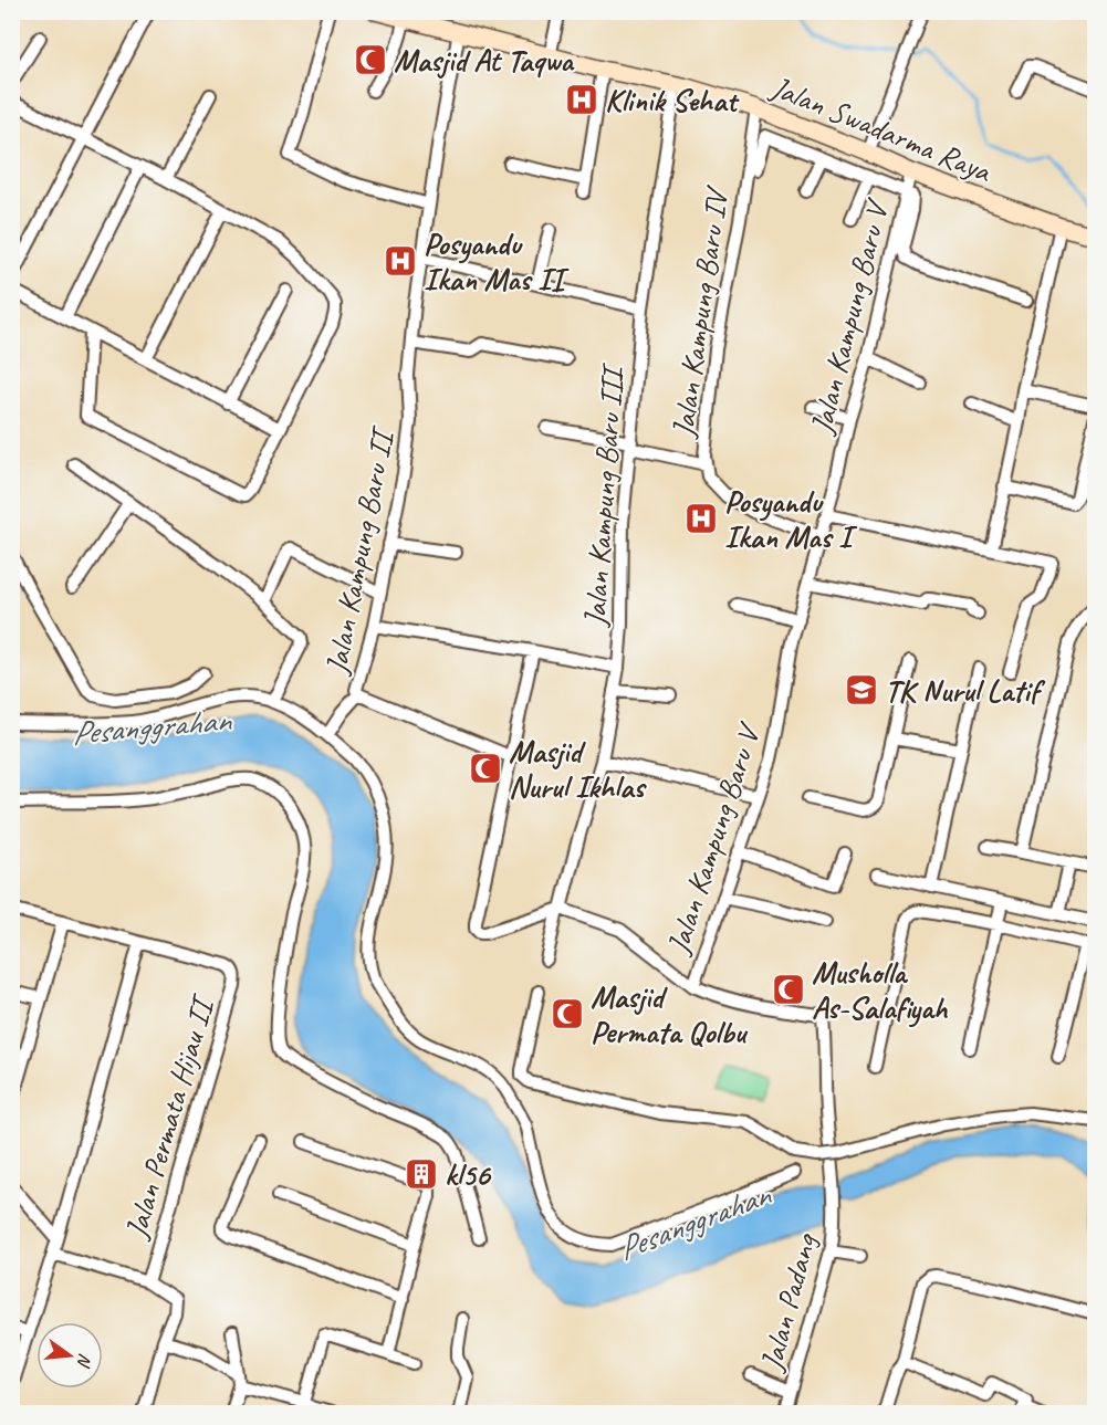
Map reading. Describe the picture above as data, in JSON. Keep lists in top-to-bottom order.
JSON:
{
  "streets": {
    "main road": ["Jalan Swadarma Raya"],
    "street": [
      "Jalan Kampung Baru IV",
      "Jalan Kampung Baru V",
      "Jalan Kampung Baru III",
      "Jalan Kampung Baru II",
      "Jalan Permata Hijau II",
      "Jalan Padang"
    ]
  },
  "crossings": [
    ["Jalan Swadarma Raya", "Jalan Kampung Baru IV"],
    ["Jalan Swadarma Raya", "Jalan Kampung Baru V"],
    ["Jalan Swadarma Raya", "Jalan Kampung Baru III"],
    ["Jalan Swadarma Raya", "Jalan Kampung Baru II"],
    ["Jalan Kampung Baru IV", "Jalan Kampung Baru V"],
    ["Jalan Kampung Baru V", "Jalan Padang"]
  ],
  "water": ["Pesanggrahan"],
  "places": {
    "mosque": [
      "Masjid At Taqwa",
      "Masjid Nurul Ikhlas",
      "Musholla As-Salafiyah",
      "Masjid Permata Qolbu"
    ],
    "hospital": ["Klinik Sehat", "Posyandu Ikan Mas II", "Posyandu Ikan Mas I"],
    "school or university": ["TK Nurul Latif"],
    "building": ["kl56"]
  },
  "north": "right"
}
